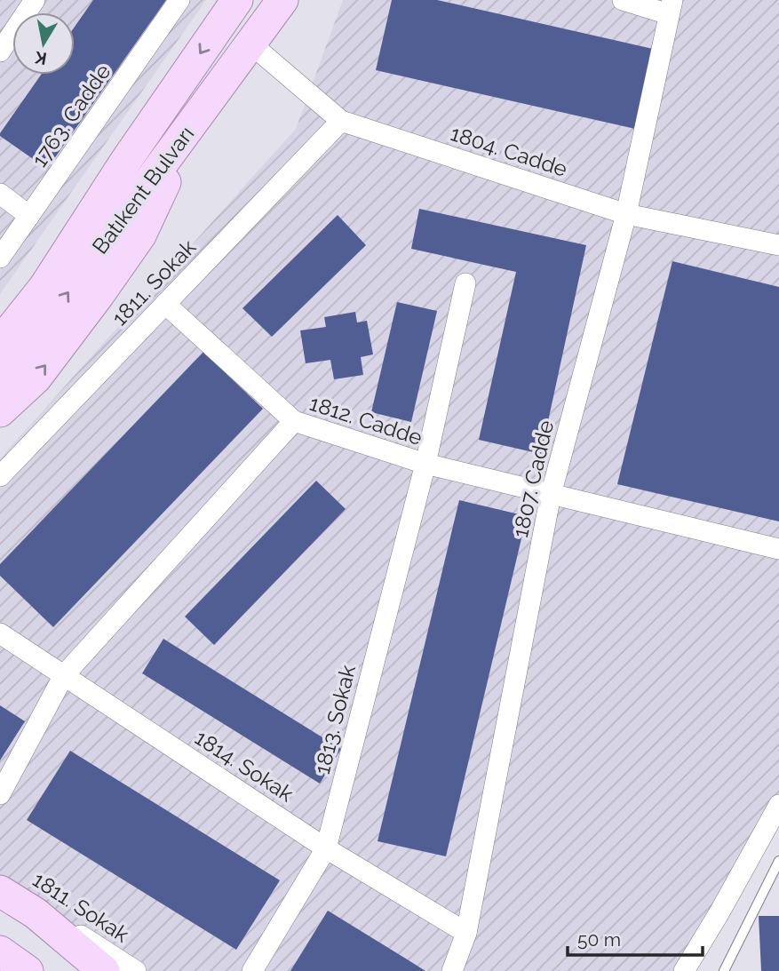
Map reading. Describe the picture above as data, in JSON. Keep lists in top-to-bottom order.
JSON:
{
  "streets": {
    "main road": ["Batıkent Bulvarı"],
    "street": [
      "1763. Cadde",
      "1804. Cadde",
      "1811. Sokak",
      "1812. Cadde",
      "1807. Cadde",
      "1813. Sokak",
      "1814. Sokak"
    ]
  },
  "crossings": [
    ["1804. Cadde", "Batıkent Bulvarı"],
    ["1804. Cadde", "1811. Sokak"],
    ["1804. Cadde", "1807. Cadde"],
    ["1812. Cadde", "1807. Cadde"],
    ["1812. Cadde", "1813. Sokak"],
    ["1812. Cadde", "1814. Sokak"],
    ["1807. Cadde", "1814. Sokak"],
    ["1813. Sokak", "1814. Sokak"]
  ],
  "scale_bar": "50 m",
  "north": "bottom"
}
